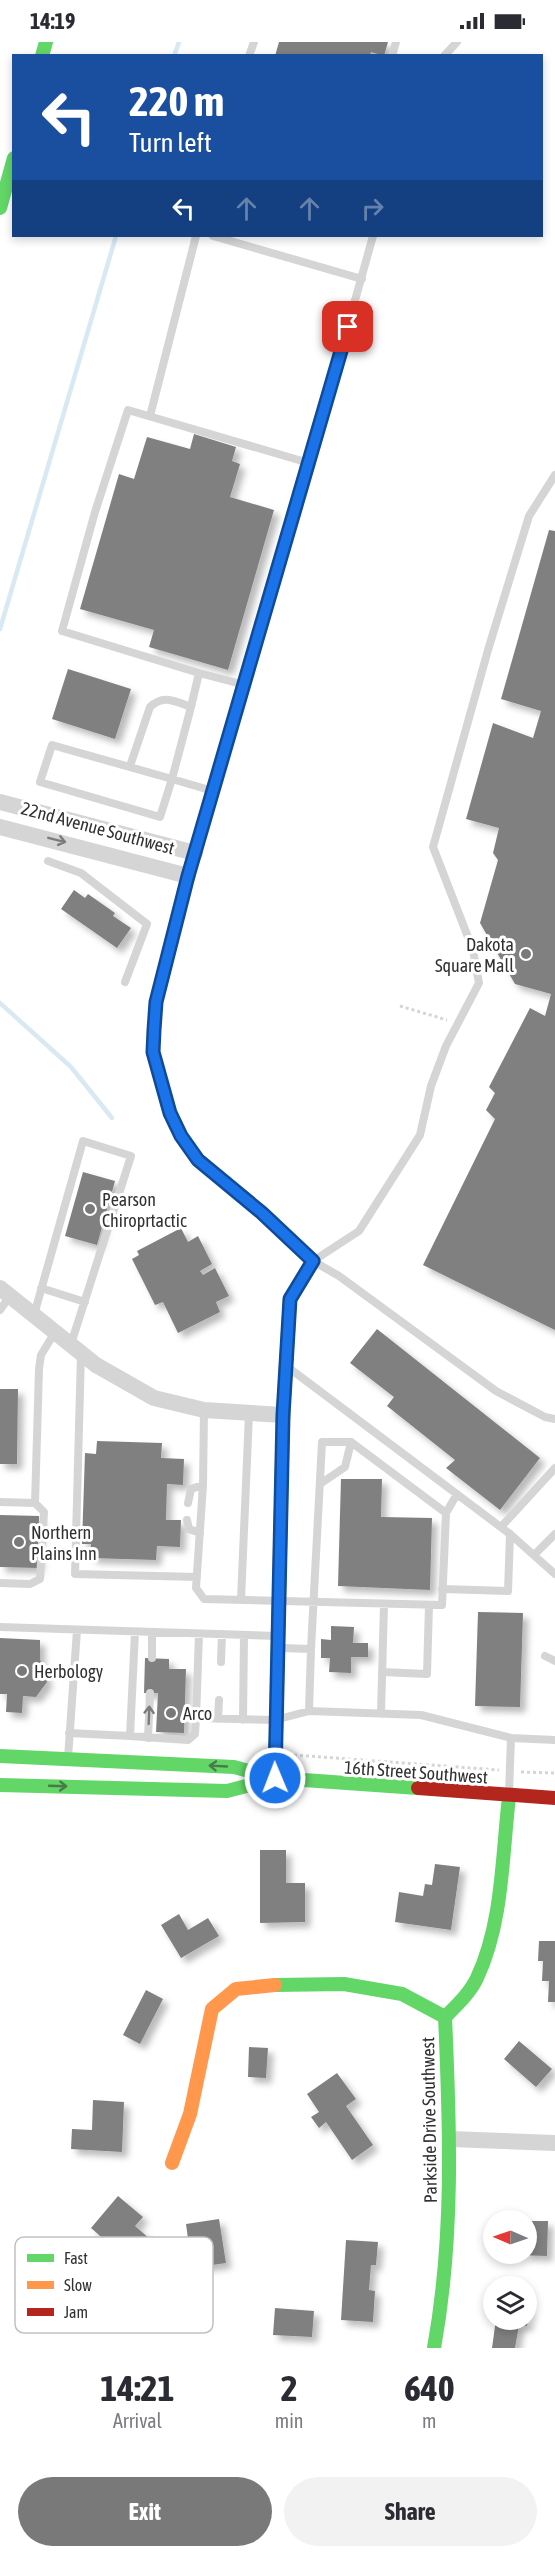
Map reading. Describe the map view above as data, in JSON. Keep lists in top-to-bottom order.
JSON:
{
  "streets": {
    "main road": ["16th Street Southwest", "Parkside Drive Southwest"],
    "street": ["22nd Avenue Southwest"]
  },
  "crossings": [
    ["16th Street Southwest", "Parkside Drive Southwest"]
  ],
  "places": [
    "Dakota Square Mall",
    "Pearson Chiroprtactic",
    "Northern Plains Inn",
    "Herbology",
    "Arco"
  ],
  "legend": ["Fast", "Slow", "Jam"],
  "north": "left",
  "page": {
    "status": "14:19",
    "turn": ["220 m", "Turn left"],
    "eta": [
      "14:21",
      "Arrival",
      "2",
      "min",
      "640",
      "m"
    ],
    "buttons": ["Exit", "Share"]
  }
}
